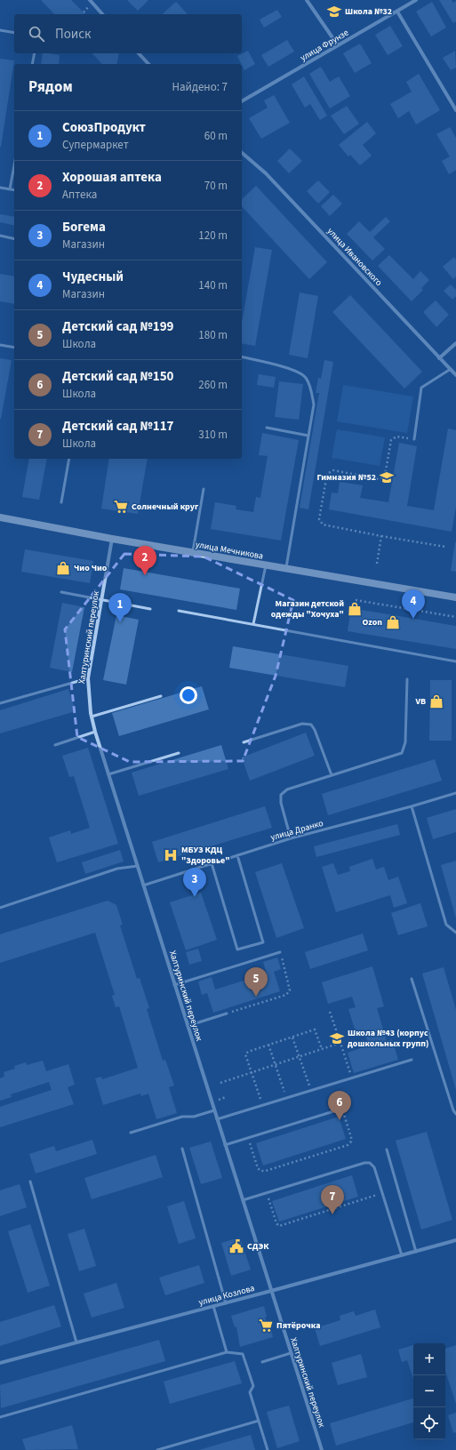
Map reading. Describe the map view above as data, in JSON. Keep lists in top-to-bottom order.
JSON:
{
  "streets": {
    "main road": ["улица Мечникова"],
    "street": [
      "улица Фрунзе",
      "улица Ивановского",
      "Халтуринский переулок",
      "улица Козлова"
    ],
    "lane": ["улица Дранко"]
  },
  "crossings": [
    ["улица Мечникова", "Халтуринский переулок"],
    ["Халтуринский переулок", "улица Дранко"],
    ["Халтуринский переулок", "улица Козлова"]
  ],
  "places": {
    "school or university": ["Школа №32", "Гимназия №52", "Школа №43 (корпус дошкольных групп)"],
    "supermarket": ["Солнечный круг", "Пятёрочка"],
    "shop": [
      "Чио Чио",
      "Магазин детской одежды \"Хочуха\"",
      "Ozon",
      "VB"
    ],
    "hospital": ["МБУЗ КДЦ \"Здоровье\""],
    "public building": ["СДЭК"]
  },
  "page": {
    "search": "Поиск",
    "heading": ["Рядом", "Найдено: 7"],
    "list": [
      {
        "mark": "1",
        "name": "СоюзПродукт",
        "note": "Супермаркет",
        "value": "60 m"
      },
      {
        "mark": "2",
        "name": "Хорошая аптека",
        "note": "Аптека",
        "value": "70 m"
      },
      {
        "mark": "3",
        "name": "Богема",
        "note": "Магазин",
        "value": "120 m"
      },
      {
        "mark": "4",
        "name": "Чудесный",
        "note": "Магазин",
        "value": "140 m"
      },
      {
        "mark": "5",
        "name": "Детский сад №199",
        "note": "Школа",
        "value": "180 m"
      },
      {
        "mark": "6",
        "name": "Детский сад №150",
        "note": "Школа",
        "value": "260 m"
      },
      {
        "mark": "7",
        "name": "Детский сад №117",
        "note": "Школа",
        "value": "310 m"
      }
    ],
    "pins": [
      "2",
      "4",
      "1",
      "3",
      "5",
      "6",
      "7"
    ],
    "map_buttons": ["+", "−"]
  }
}
